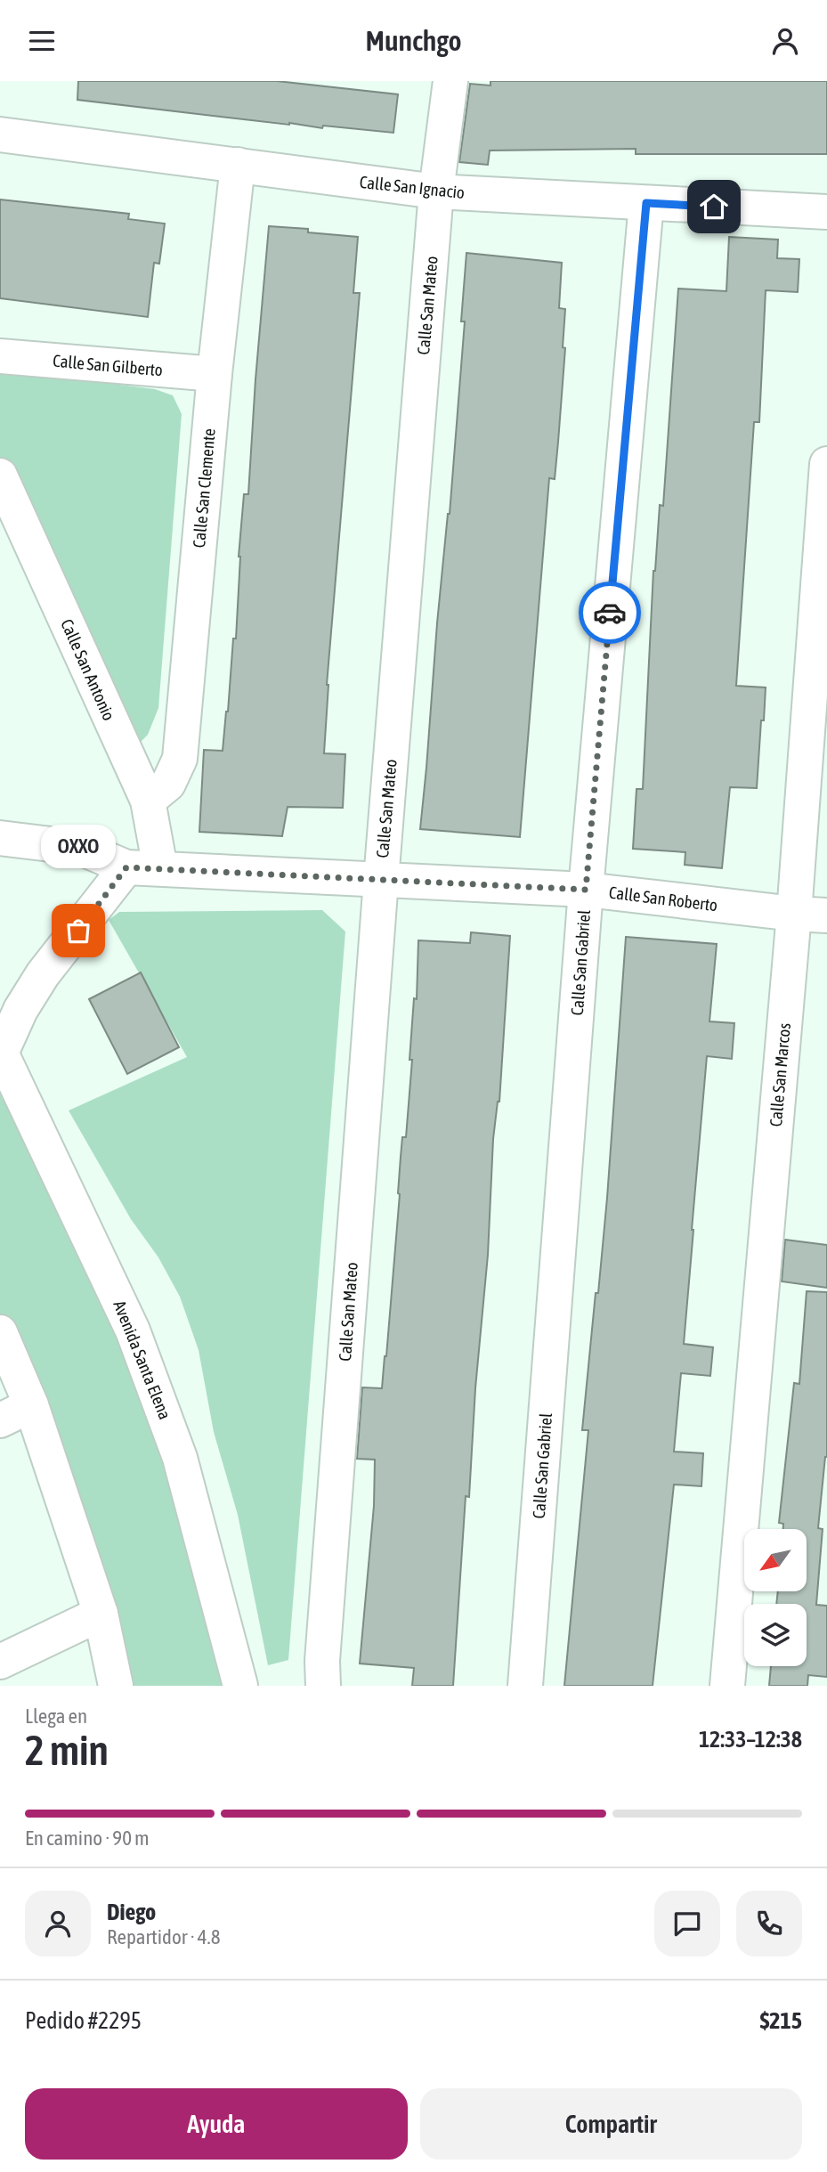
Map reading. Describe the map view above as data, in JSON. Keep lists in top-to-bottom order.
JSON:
{
  "streets": {
    "street": [
      "Calle San Ignacio",
      "Calle San Mateo",
      "Calle San Gilberto",
      "Calle San Clemente",
      "Calle San Antonio",
      "Calle San Roberto",
      "Calle San Gabriel",
      "Calle San Marcos",
      "Avenida Santa Elena"
    ]
  },
  "crossings": [
    ["Calle San Ignacio", "Calle San Mateo"],
    ["Calle San Ignacio", "Calle San Clemente"],
    ["Calle San Ignacio", "Calle San Gabriel"],
    ["Calle San Mateo", "Calle San Roberto"],
    ["Calle San Gilberto", "Calle San Clemente"],
    ["Calle San Clemente", "Calle San Antonio"],
    ["Calle San Antonio", "Calle San Roberto"],
    ["Calle San Roberto", "Calle San Gabriel"],
    ["Calle San Roberto", "Calle San Marcos"]
  ],
  "places": ["OXXO"],
  "north": "bottom left",
  "page": {
    "header": "Munchgo",
    "bubble": "OXXO",
    "heading": ["2 min", "Llega en", "12:33–12:38"],
    "panel": [
      "Diego",
      "Repartidor · 4.8",
      "Pedido #2295",
      "$215"
    ],
    "bar": "En camino · 90 m",
    "buttons": ["Ayuda", "Compartir"]
  }
}
